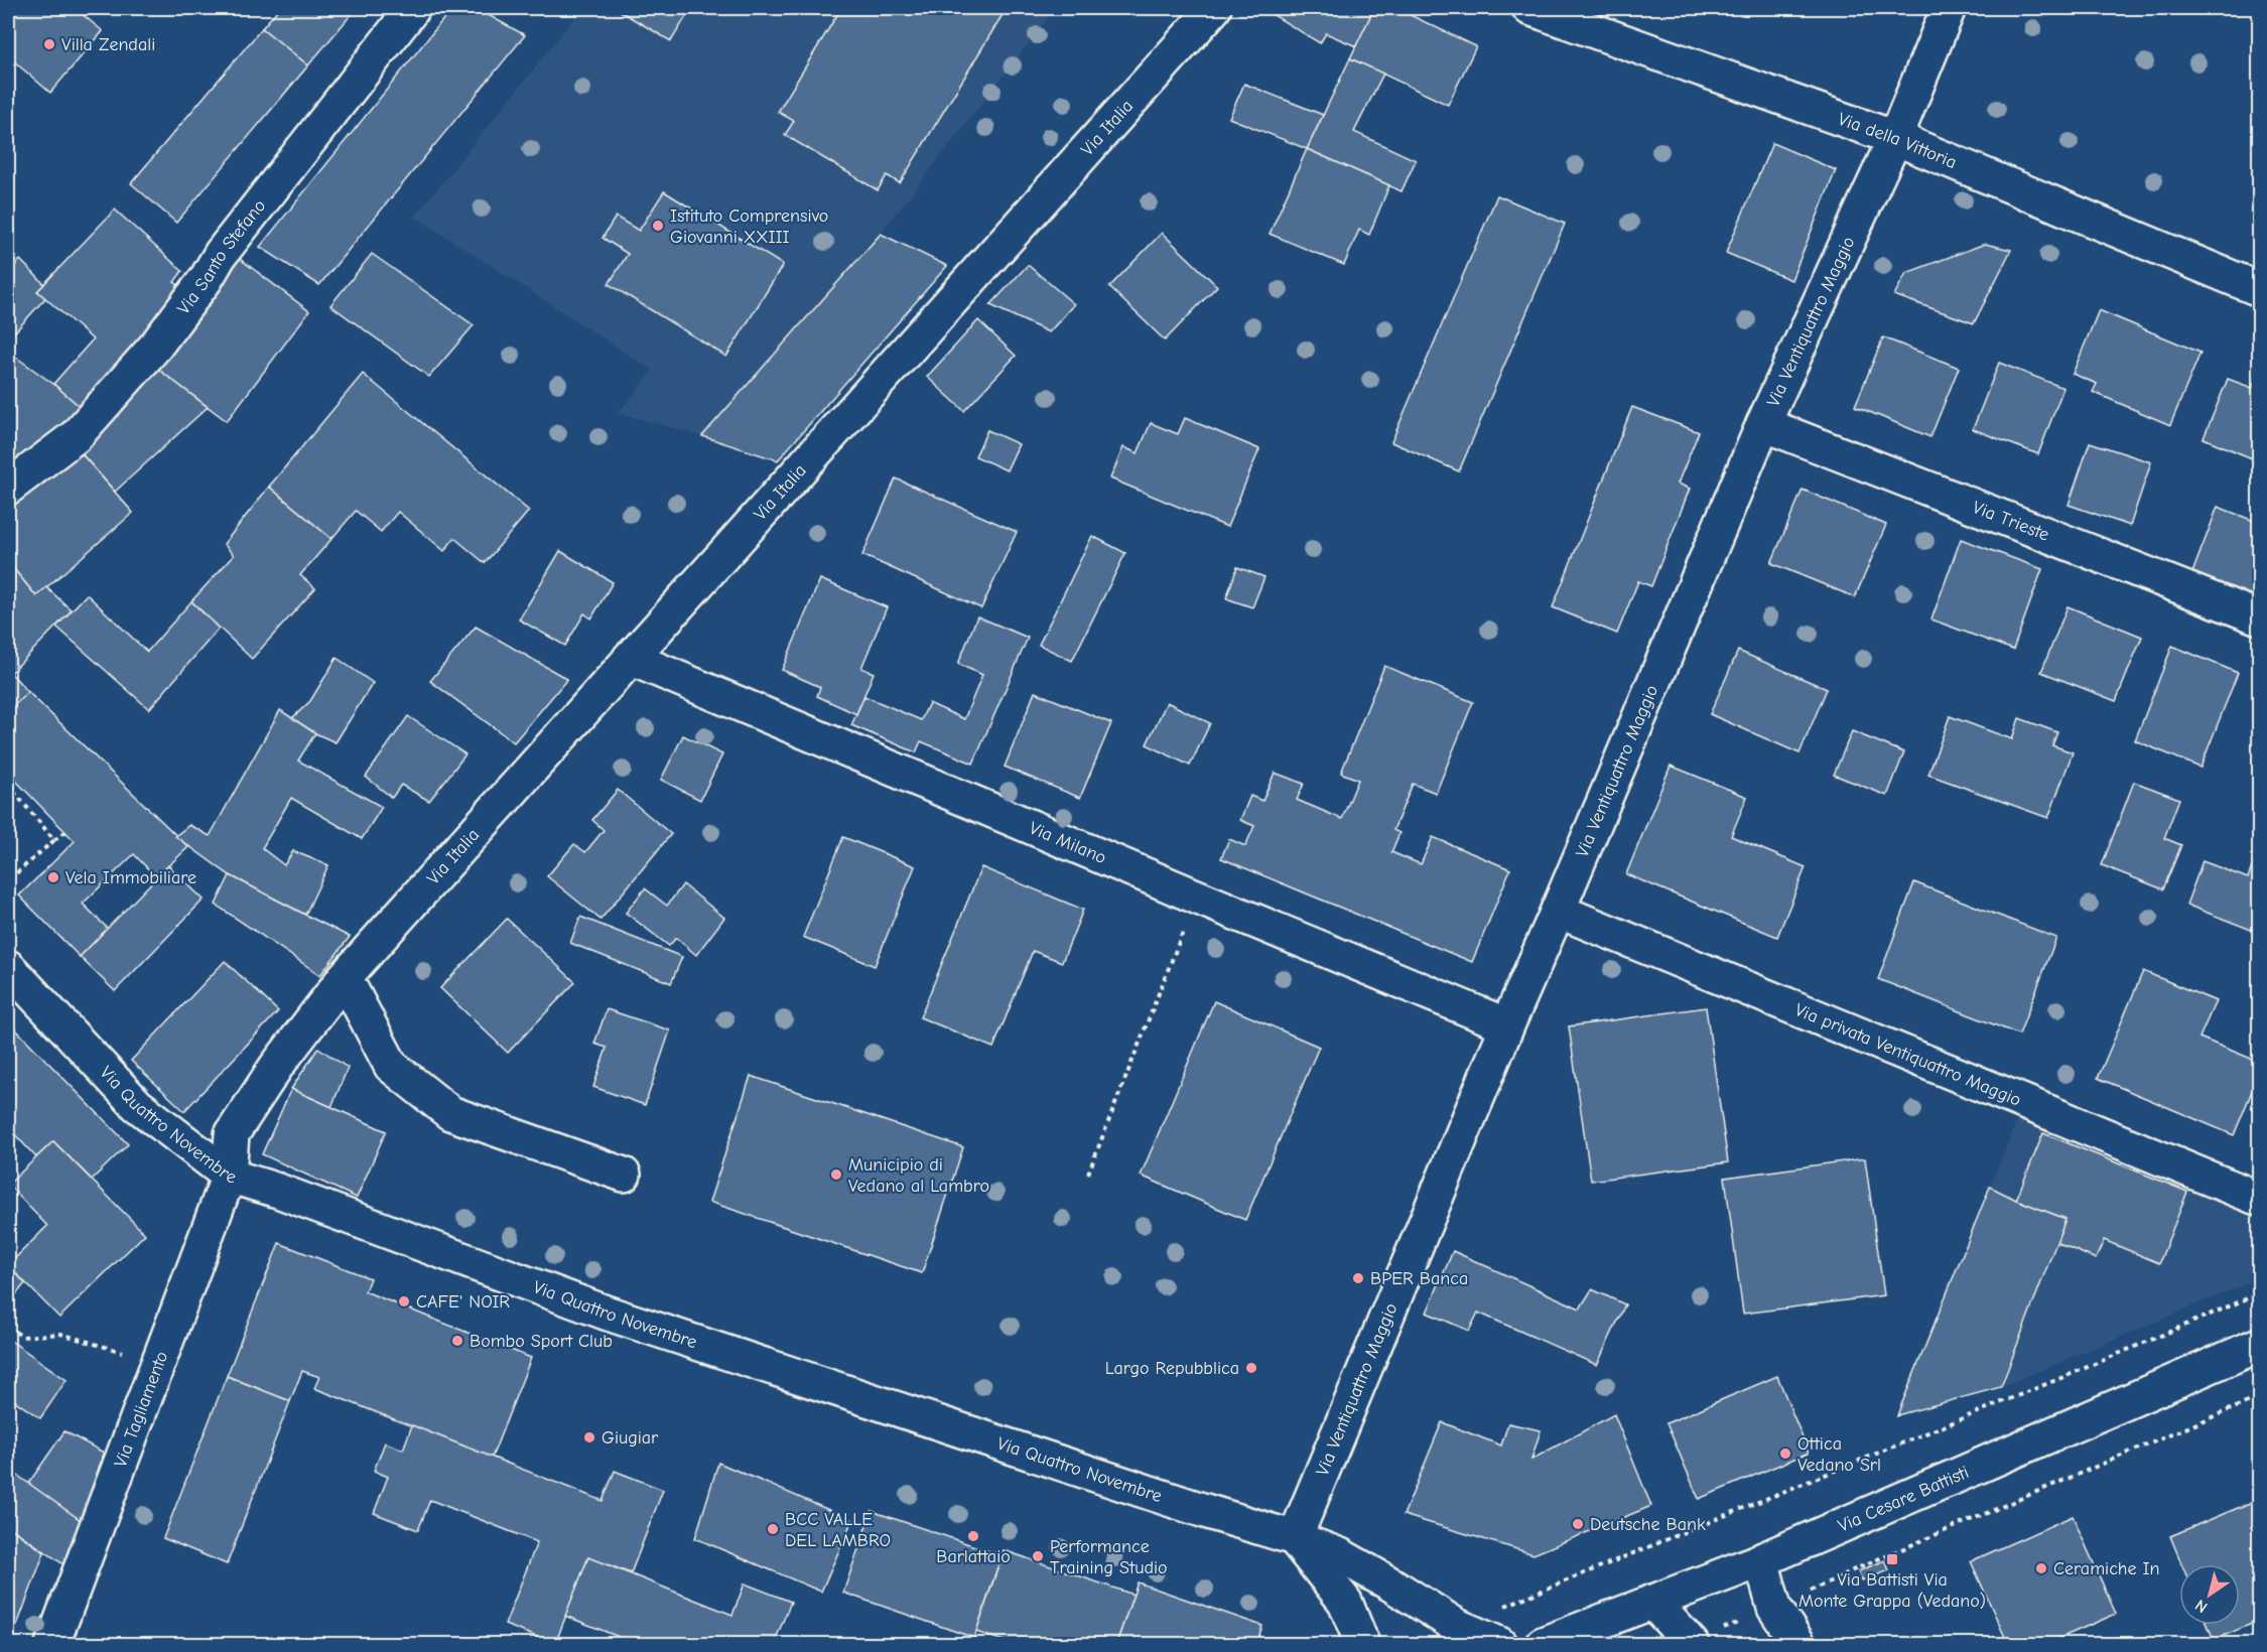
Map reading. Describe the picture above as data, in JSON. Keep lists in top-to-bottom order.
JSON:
{
  "streets": {
    "street": [
      "Via Italia",
      "Via della Vittoria",
      "Via Santo Stefano",
      "Via Ventiquattro Maggio",
      "Via Trieste",
      "Via Milano",
      "Via privata Ventiquattro Maggio",
      "Via Quattro Novembre",
      "Via Tagliamento",
      "Via Cesare Battisti"
    ]
  },
  "crossings": [
    ["Via Italia", "Via Milano"],
    ["Via Italia", "Via Quattro Novembre"],
    ["Via Italia", "Via Tagliamento"],
    ["Via della Vittoria", "Via Ventiquattro Maggio"],
    ["Via Ventiquattro Maggio", "Via Trieste"],
    ["Via Ventiquattro Maggio", "Via Milano"],
    ["Via Ventiquattro Maggio", "Via privata Ventiquattro Maggio"],
    ["Via Ventiquattro Maggio", "Via Quattro Novembre"],
    ["Via Quattro Novembre", "Via Tagliamento"]
  ],
  "places": {
    "other": [
      "Villa Zendali",
      "Istituto Comprensivo Giovanni XXIII",
      "Vela Immobiliare",
      "Municipio di Vedano al Lambro",
      "BPER Banca",
      "CAFE' NOIR",
      "Bombo Sport Club",
      "Largo Repubblica",
      "Giugiar",
      "Ottica Vedano Srl",
      "Deutsche Bank",
      "BCC VALLE DEL LAMBRO",
      "Barlattaio",
      "Performance Training Studio",
      "Ceramiche In"
    ],
    "transit": ["Via Battisti Via Monte Grappa (Vedano)"]
  },
  "north": "bottom left"
}
